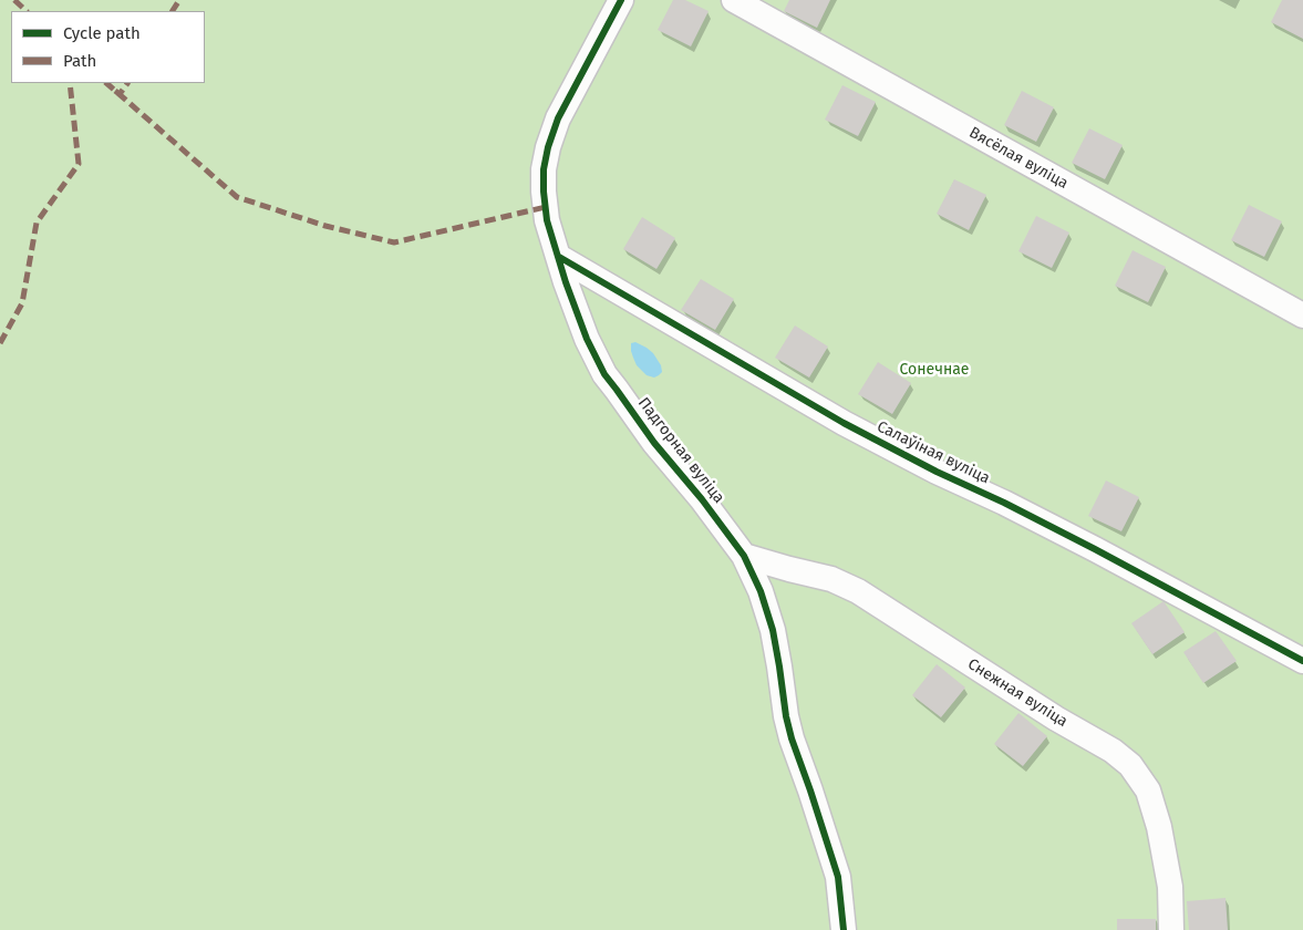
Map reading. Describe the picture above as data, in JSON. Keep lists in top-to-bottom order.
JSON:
{
  "streets": {
    "street": [
      "Вясёлая вуліца",
      "Падгорная вуліца",
      "Салаўіная вуліца",
      "Снежная вуліца"
    ]
  },
  "crossings": [
    ["Падгорная вуліца", "Салаўіная вуліца"],
    ["Падгорная вуліца", "Снежная вуліца"]
  ],
  "parks": ["Сонечнае"],
  "legend": ["Cycle path", "Path"]
}
